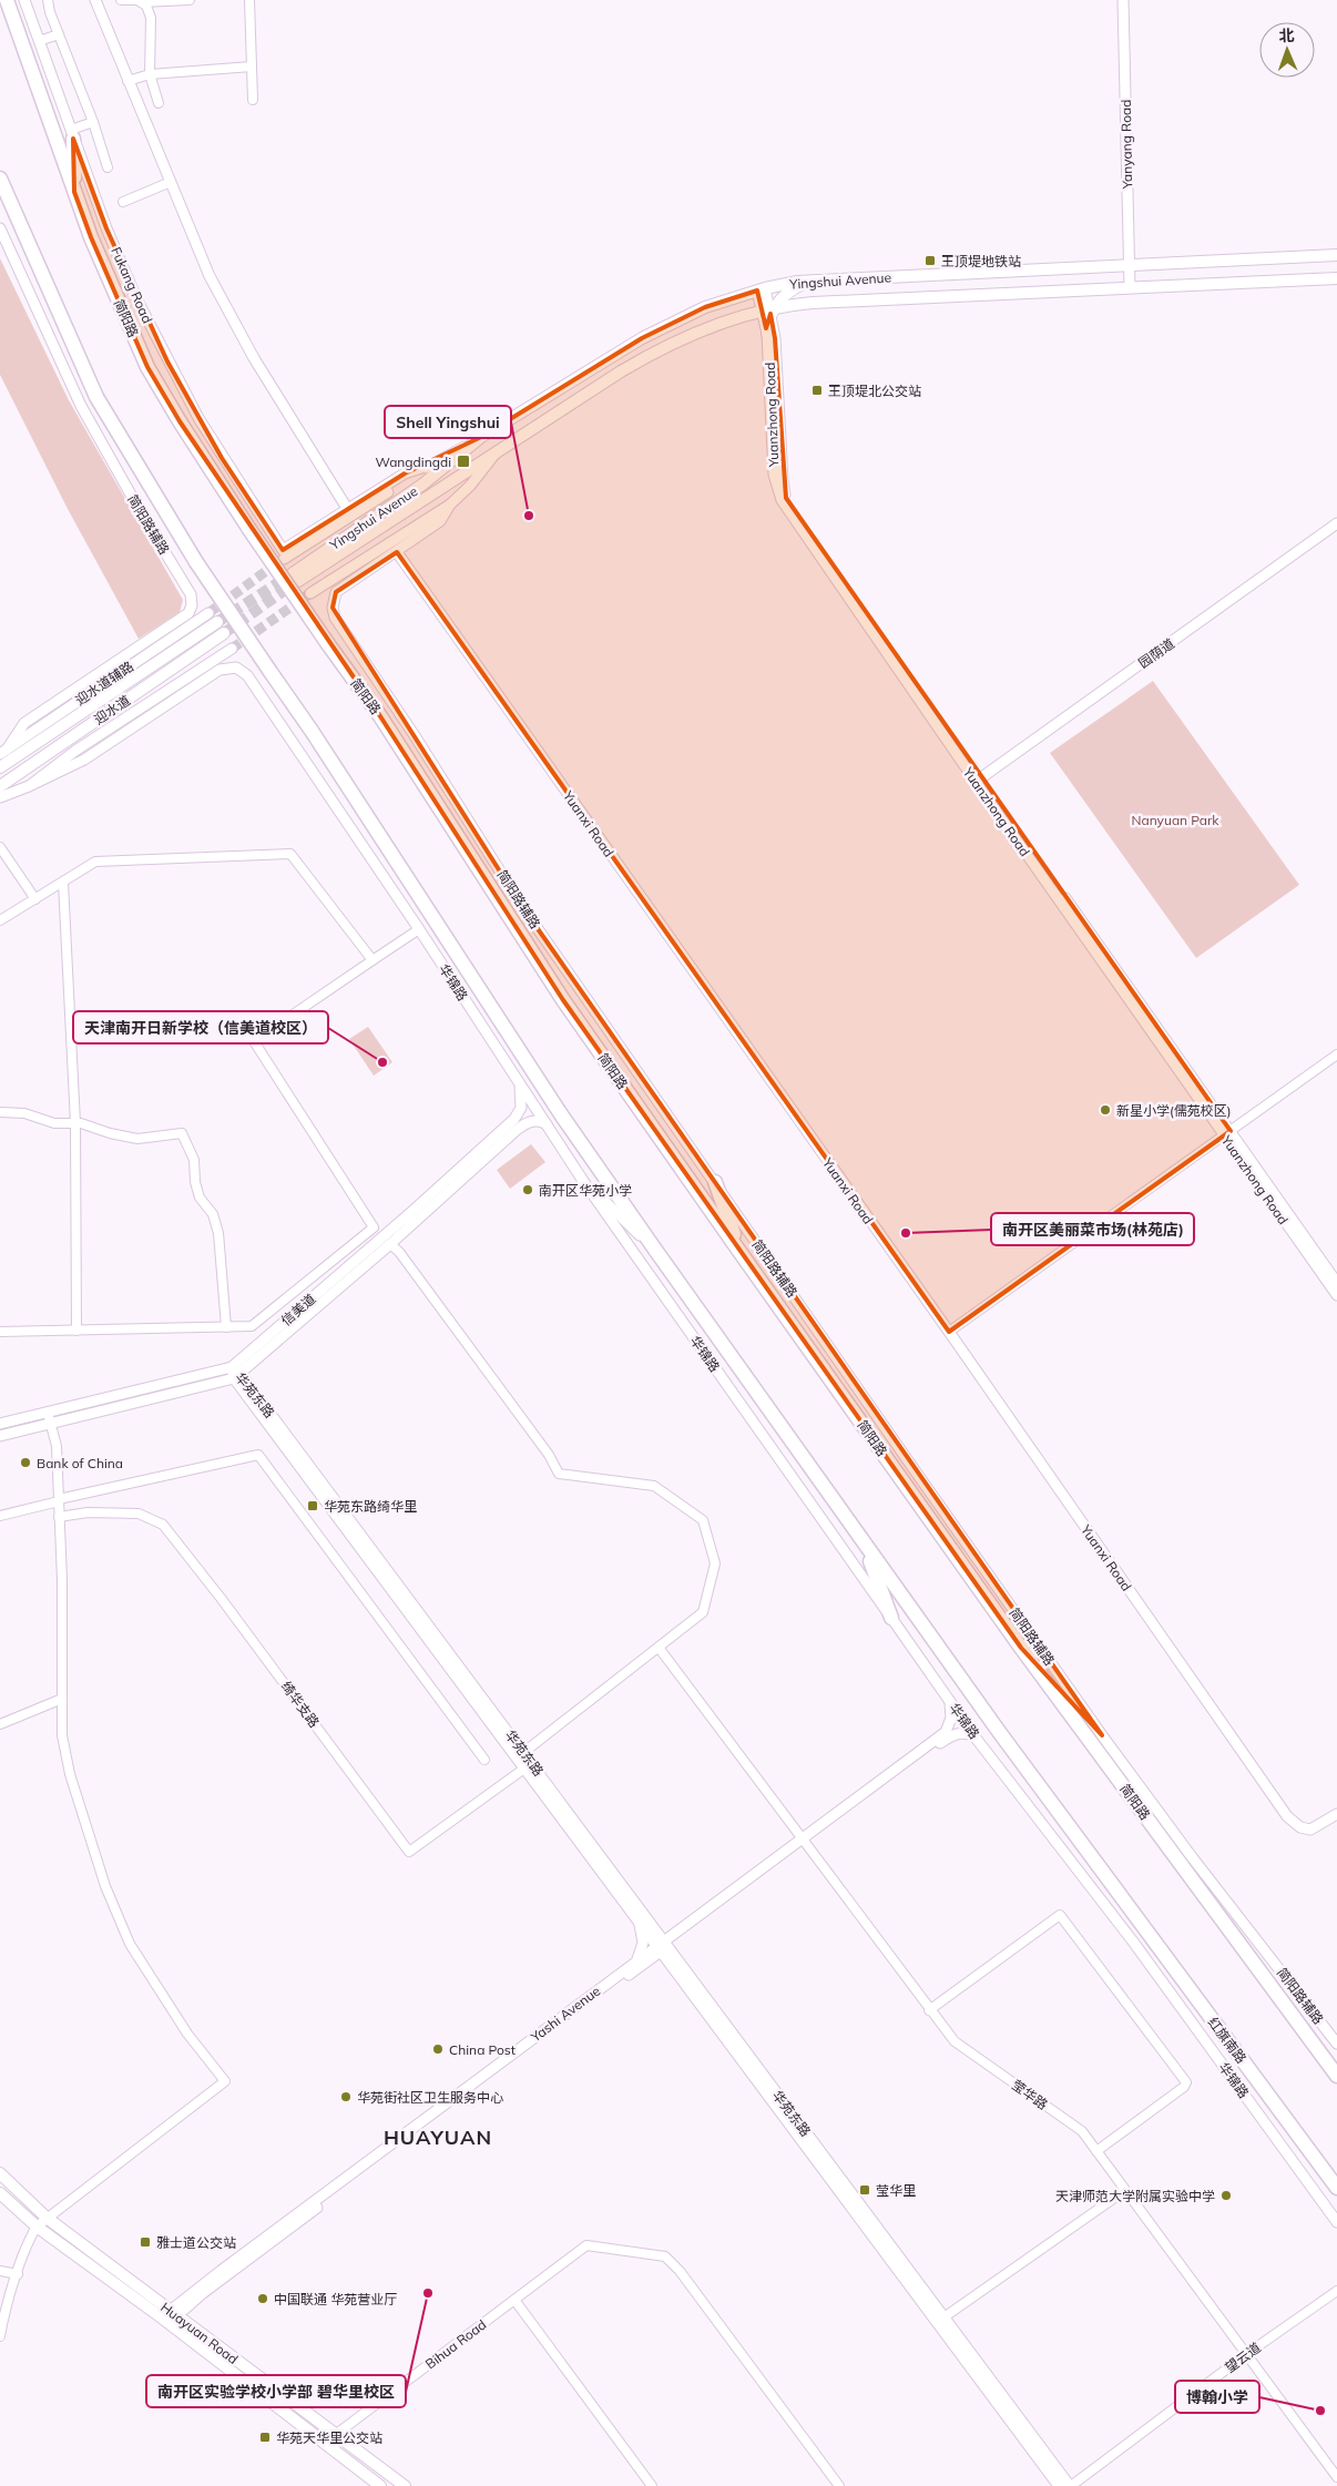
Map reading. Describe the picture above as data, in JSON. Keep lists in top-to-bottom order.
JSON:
{
  "streets": {
    "highway": ["简阳路", "红旗南路"],
    "main road": ["Yingshui Avenue", "迎水道", "Huayuan Road"],
    "street": [
      "Yanyang Road",
      "Fukang Road",
      "Yuanzhong Road",
      "简阳路辅路",
      "园荫道",
      "迎水道辅路",
      "Yuanxi Road",
      "华锦路",
      "信美道",
      "华苑东路",
      "绮华支路",
      "Yashi Avenue",
      "莹华路",
      "Bihua Road",
      "望云道"
    ]
  },
  "crossings": [
    ["Yanyang Road", "Yingshui Avenue"],
    ["Yingshui Avenue", "Yuanzhong Road"],
    ["Yuanzhong Road", "园荫道"],
    ["简阳路辅路", "迎水道辅路"],
    ["简阳路辅路", "Yuanxi Road"],
    ["华锦路", "信美道"],
    ["华锦路", "Yashi Avenue"],
    ["信美道", "华苑东路"],
    ["华苑东路", "绮华支路"],
    ["华苑东路", "Yashi Avenue"],
    ["华苑东路", "望云道"],
    ["Yashi Avenue", "莹华路"],
    ["莹华路", "望云道"],
    ["Huayuan Road", "Bihua Road"]
  ],
  "districts": ["HUAYUAN"],
  "parks": ["Nanyuan Park"],
  "places": {
    "transit": [
      "王顶堤地铁站",
      "王顶堤北公交站",
      "Wangdingdi",
      "华苑东路绮华里",
      "莹华里",
      "雅士道公交站",
      "华苑天华里公交站"
    ],
    "other": [
      "Shell Yingshui",
      "天津南开日新学校（信美道校区）",
      "新星小学(儒苑校区)",
      "南开区华苑小学",
      "南开区美丽菜市场(林苑店)",
      "Bank of China",
      "China Post",
      "华苑街社区卫生服务中心",
      "天津师范大学附属实验中学",
      "南开区实验学校小学部 碧华里校区",
      "中国联通 华苑营业厅",
      "博翰小学"
    ]
  },
  "north": "top"
}
